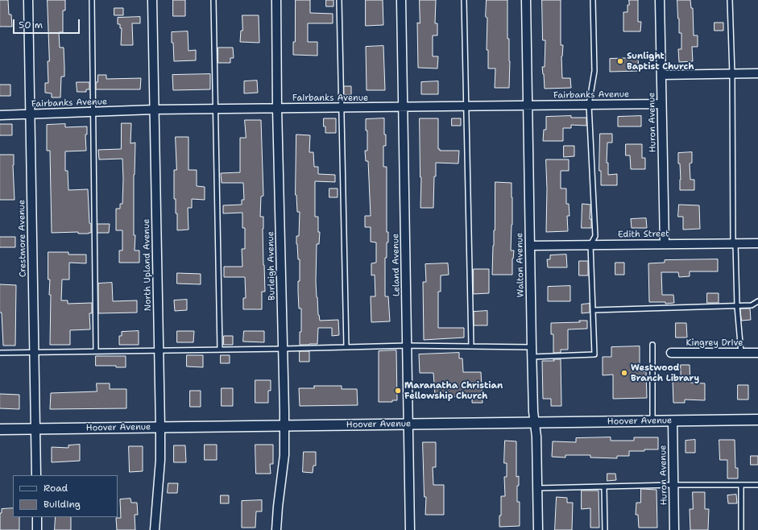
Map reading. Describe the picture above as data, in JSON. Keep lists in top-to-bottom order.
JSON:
{
  "streets": {
    "street": [
      "Fairbanks Avenue",
      "Huron Avenue",
      "Edith Street",
      "Crestmore Avenue",
      "North Upland Avenue",
      "Leland Avenue",
      "Walton Avenue",
      "Burleigh Avenue",
      "Kingrey Drive",
      "Hoover Avenue"
    ]
  },
  "crossings": [
    ["Fairbanks Avenue", "Huron Avenue"],
    ["Fairbanks Avenue", "Crestmore Avenue"],
    ["Fairbanks Avenue", "North Upland Avenue"],
    ["Fairbanks Avenue", "Leland Avenue"],
    ["Fairbanks Avenue", "Walton Avenue"],
    ["Fairbanks Avenue", "Burleigh Avenue"],
    ["Huron Avenue", "Edith Street"],
    ["Huron Avenue", "Hoover Avenue"],
    ["Edith Street", "Walton Avenue"],
    ["Crestmore Avenue", "Hoover Avenue"],
    ["North Upland Avenue", "Hoover Avenue"],
    ["Leland Avenue", "Hoover Avenue"],
    ["Walton Avenue", "Hoover Avenue"],
    ["Burleigh Avenue", "Hoover Avenue"]
  ],
  "places": ["Sunlight Baptist Church", "Westwood Branch Library", "Maranatha Christian Fellowship Church"],
  "legend": ["Road", "Building"],
  "scale_bar": "50 m"
}
